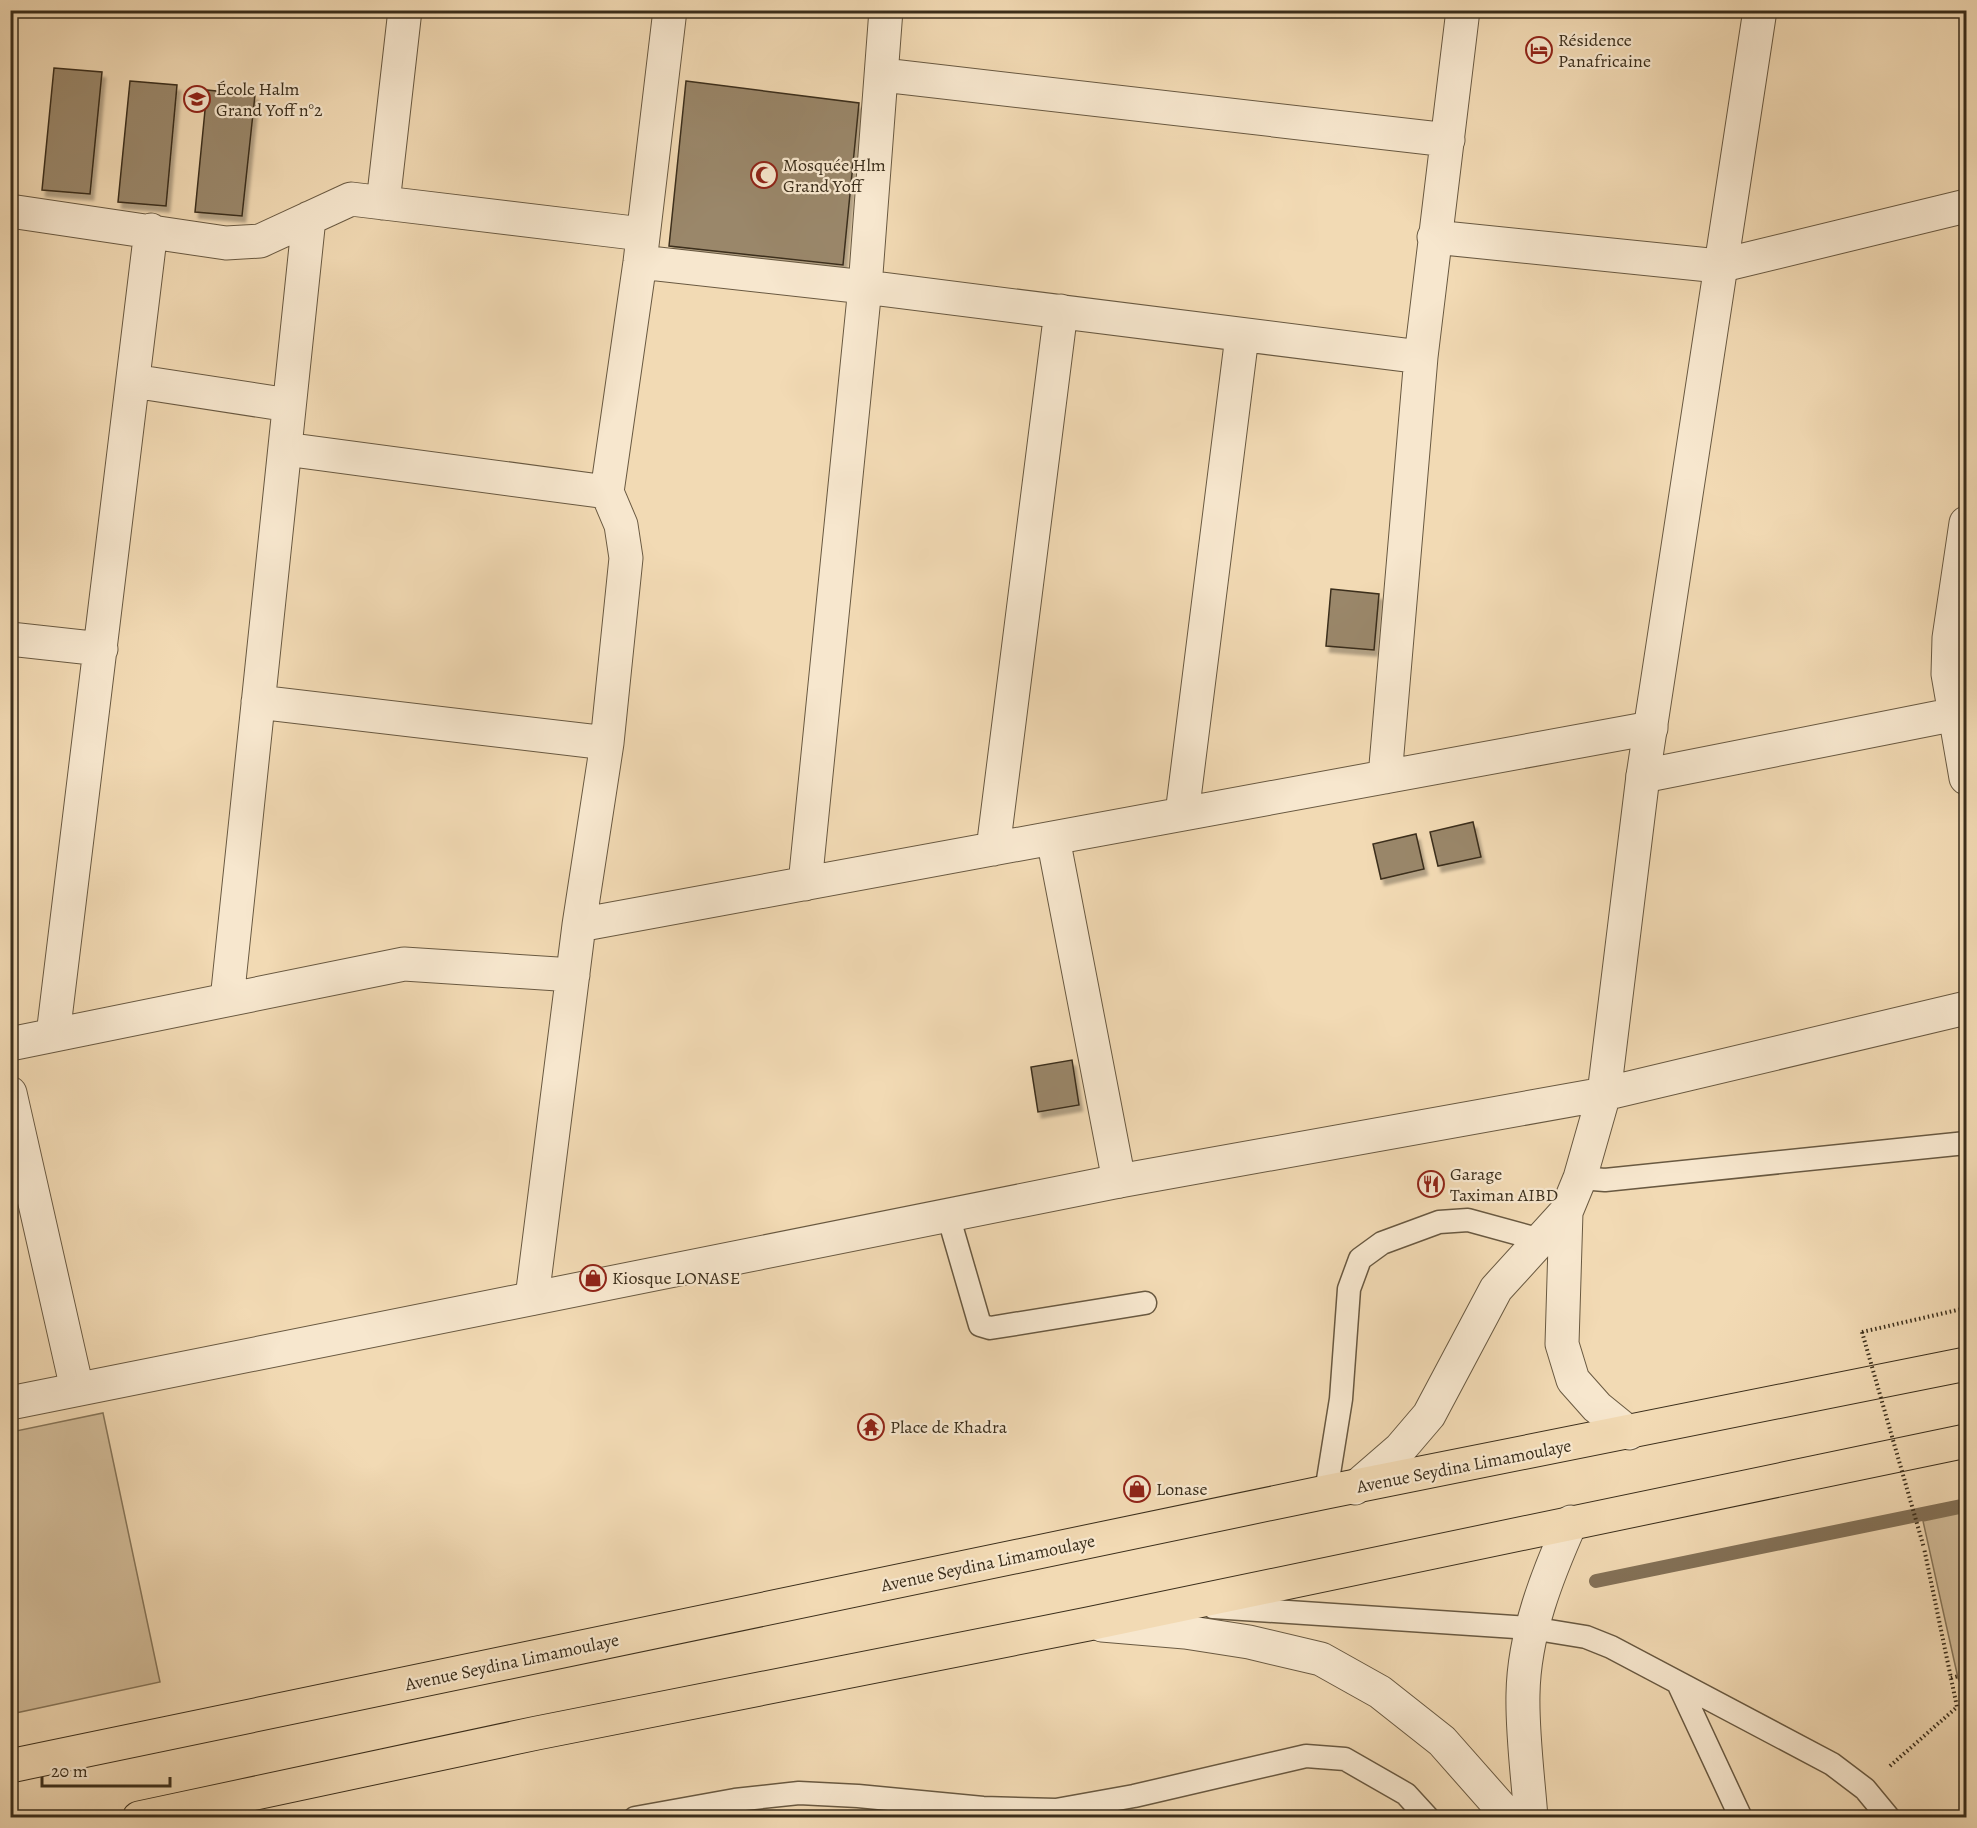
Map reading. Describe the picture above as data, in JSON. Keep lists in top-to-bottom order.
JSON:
{
  "streets": {
    "highway": ["Avenue Seydina Limamoulaye"]
  },
  "places": {
    "hotel": ["Résidence Panafricaine"],
    "school or university": ["École Halm Grand Yoff n°2"],
    "mosque": ["Mosquée Hlm Grand Yoff"],
    "restaurant": ["Garage Taximan AIBD"],
    "shop": ["Kiosque LONASE", "Lonase"],
    "temple": ["Place de Khadra"]
  },
  "scale_bar": "20 m"
}
